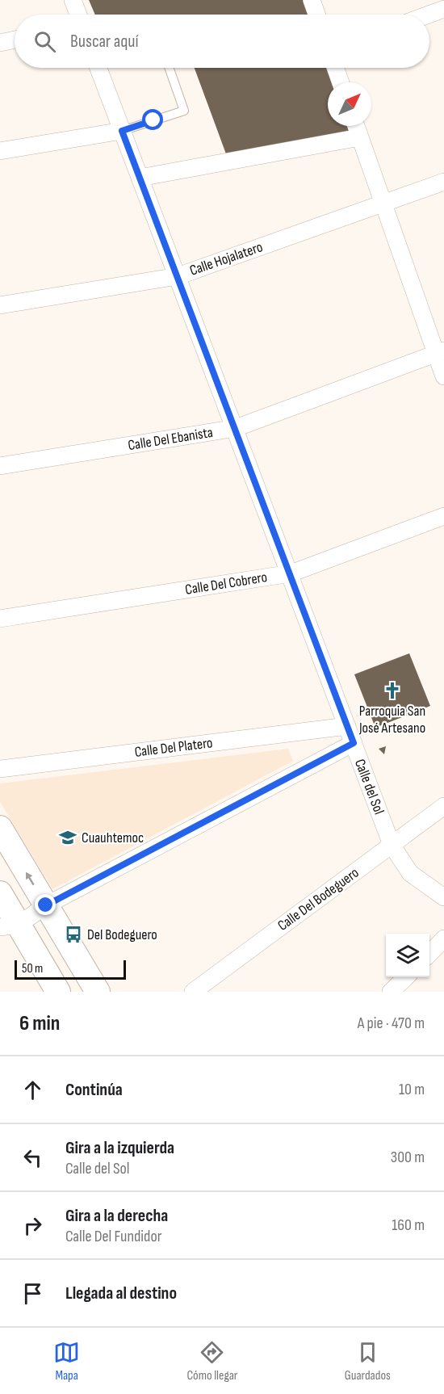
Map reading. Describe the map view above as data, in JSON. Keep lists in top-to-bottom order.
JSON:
{
  "streets": {
    "street": [
      "Calle Hojalatero",
      "Calle Del Ebanista",
      "Calle Del Cobrero",
      "Calle Del Platero",
      "Calle del Sol",
      "Calle Del Bodeguero"
    ]
  },
  "crossings": [
    ["Calle Hojalatero", "Calle del Sol"],
    ["Calle Del Ebanista", "Calle del Sol"],
    ["Calle Del Cobrero", "Calle del Sol"],
    ["Calle Del Platero", "Calle del Sol"],
    ["Calle del Sol", "Calle Del Bodeguero"]
  ],
  "places": {
    "church": ["Parroquia San José Artesano"],
    "school or university": ["Cuauhtemoc"],
    "bus stop": ["Del Bodeguero"]
  },
  "scale_bar": "50 m",
  "north": "top right",
  "page": {
    "search": "Buscar aquí",
    "scale": "50 m",
    "heading": ["6 min", "A pie · 470 m"],
    "list": [
      ["Continúa", "10 m"],
      ["Gira a la izquierda", "Calle del Sol", "300 m"],
      ["Gira a la derecha", "Calle Del Fundidor", "160 m"],
      "Llegada al destino"
    ],
    "nav": ["Mapa", "Cómo llegar", "Guardados"]
  }
}
